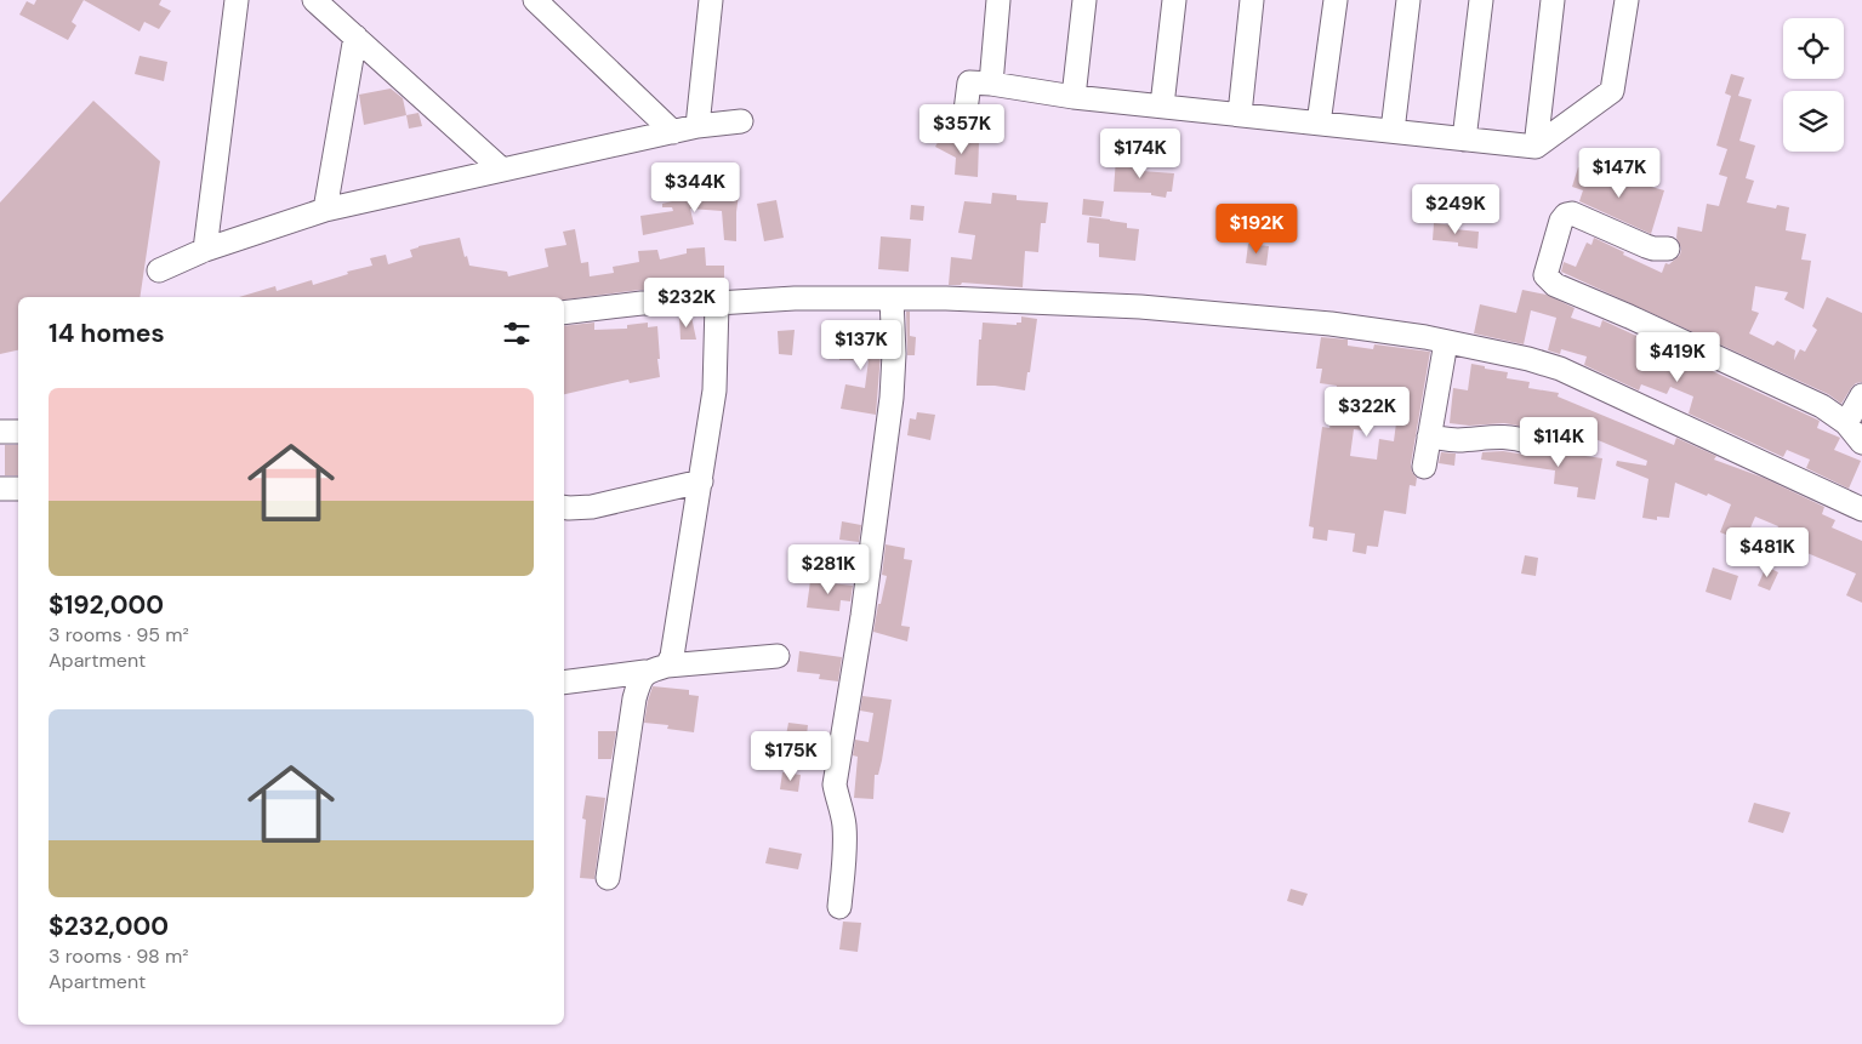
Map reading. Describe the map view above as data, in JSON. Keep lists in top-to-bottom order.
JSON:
{
  "page": {
    "price": [
      "$357K",
      "$174K",
      "$147K",
      "$344K",
      "$249K",
      "$192K",
      "$232K",
      "$137K",
      "$419K",
      "$322K",
      "$114K",
      "$481K",
      "$281K",
      "$175K"
    ],
    "heading": "14 homes",
    "list": [
      {
        "name": "$192,000",
        "note": "3 rooms · 95 m² · Apartment"
      },
      {
        "name": "$232,000",
        "note": "3 rooms · 98 m² · Apartment"
      }
    ]
  }
}
